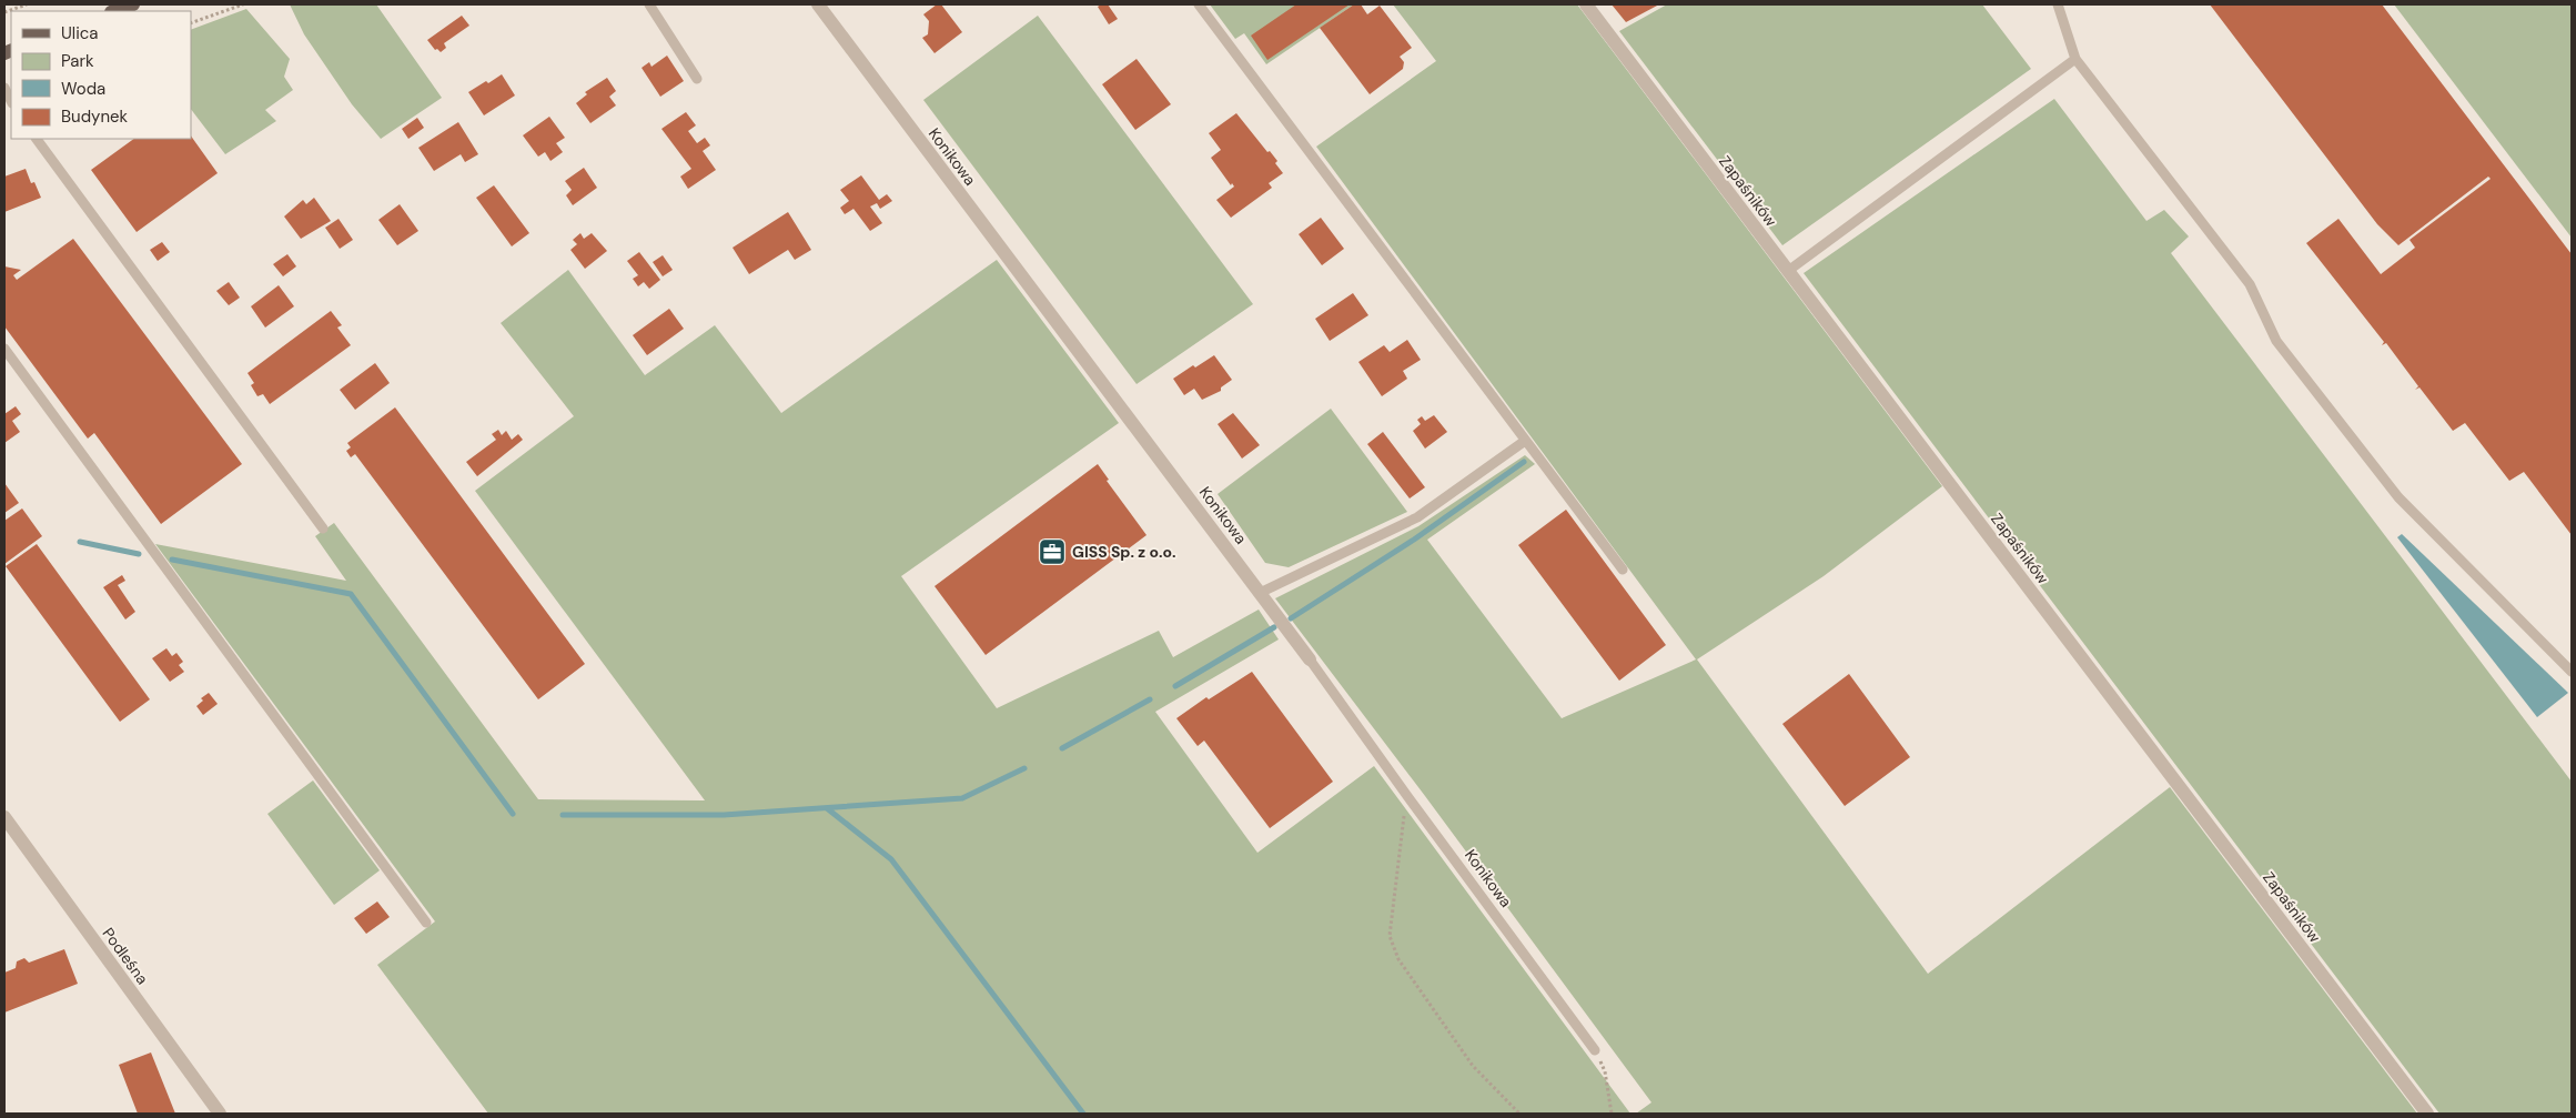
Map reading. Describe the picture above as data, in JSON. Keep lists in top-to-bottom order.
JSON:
{
  "streets": {
    "street": ["Konikowa", "Zapaśników", "Podleśna"]
  },
  "places": {
    "office": ["GISS Sp. z o.o."]
  },
  "legend": [
    "Ulica",
    "Park",
    "Woda",
    "Budynek"
  ]
}
